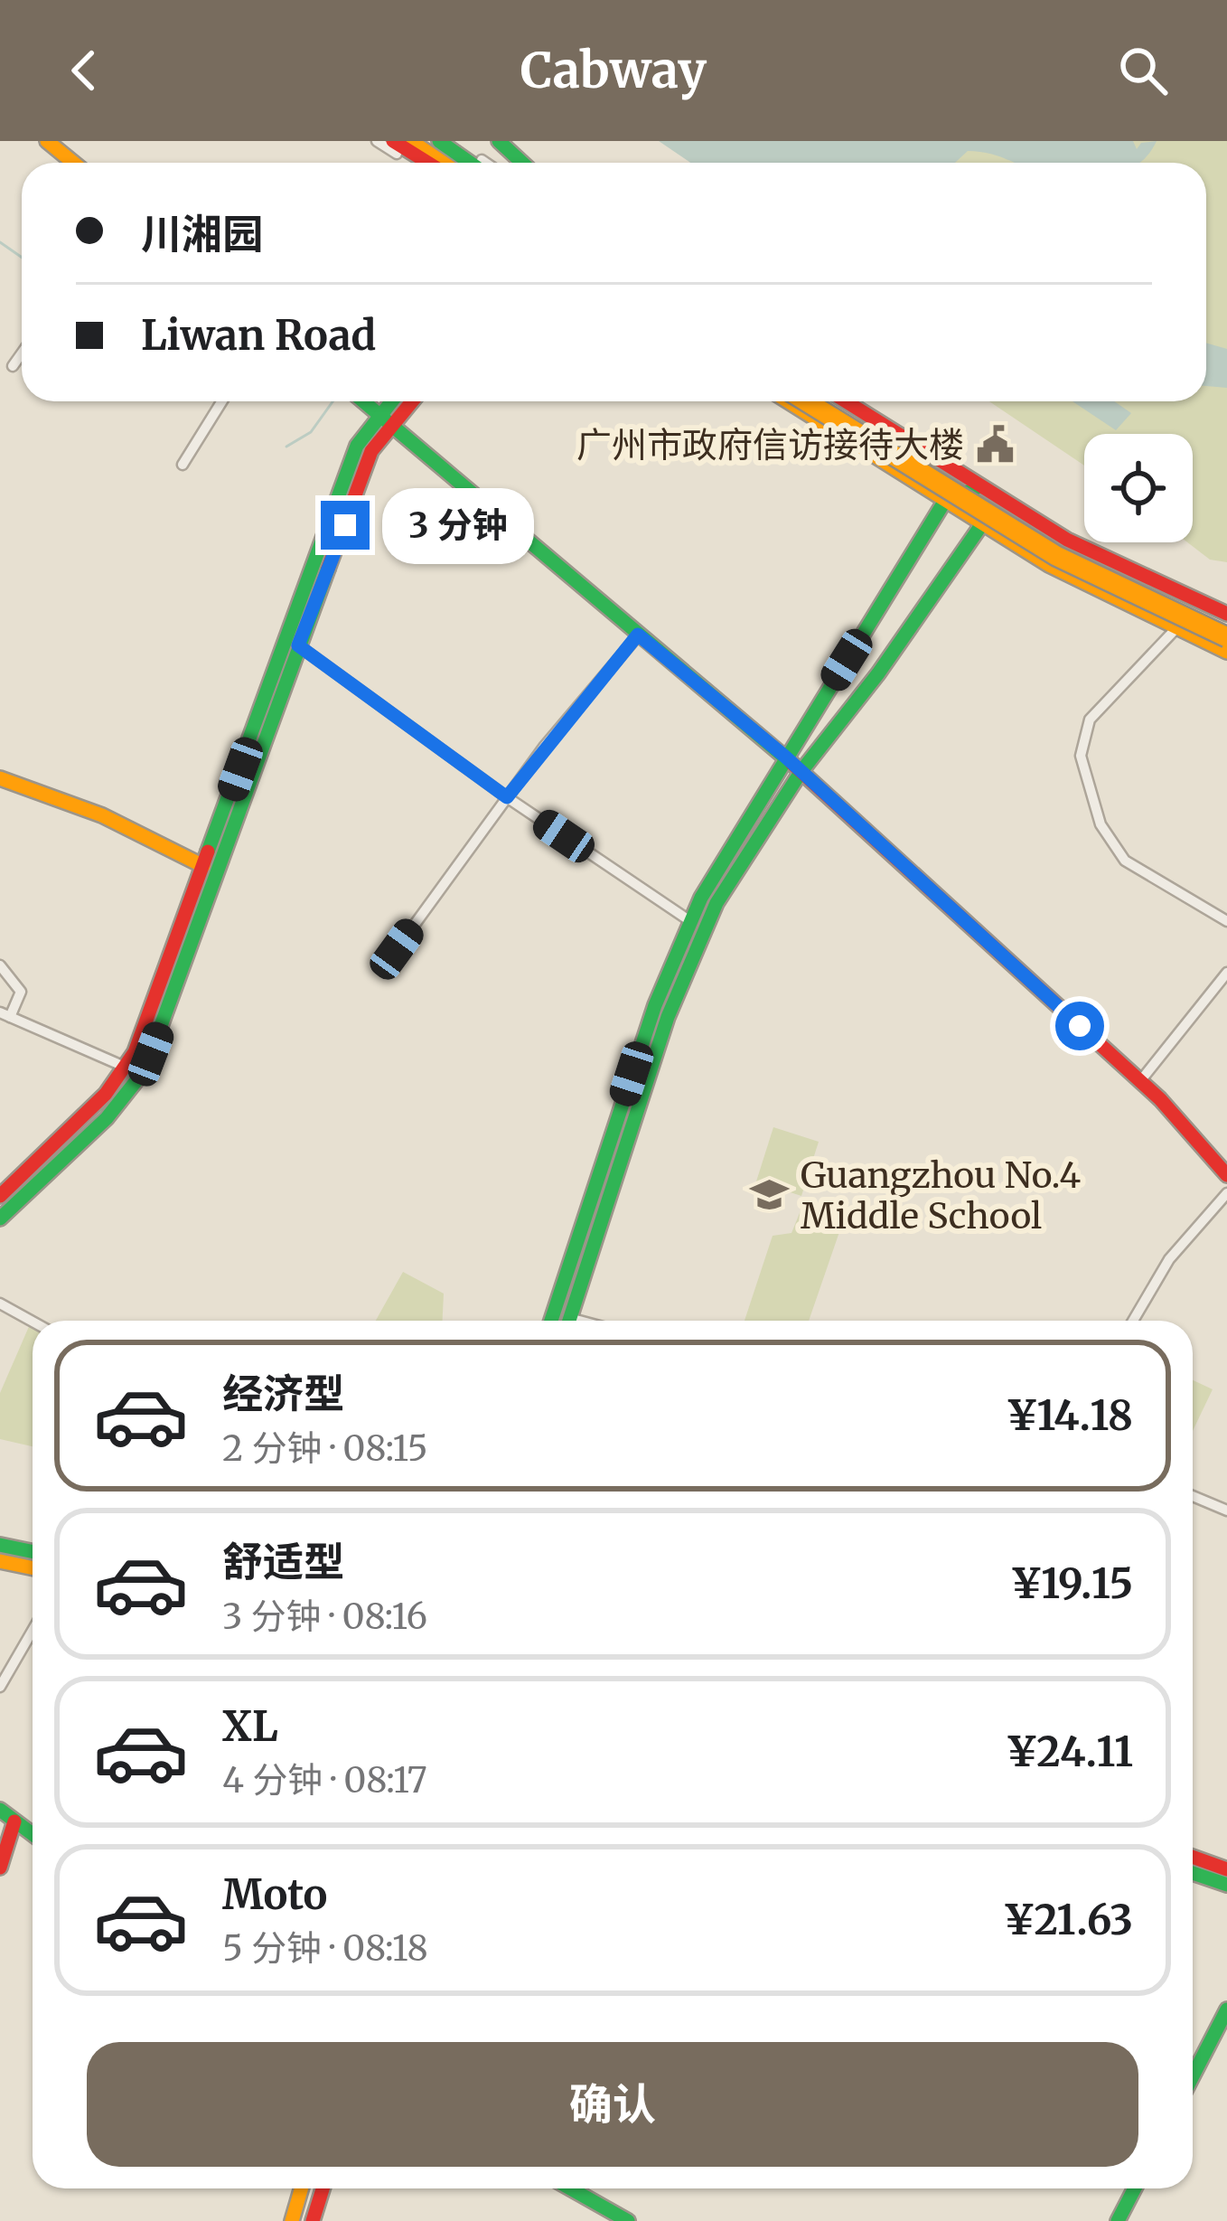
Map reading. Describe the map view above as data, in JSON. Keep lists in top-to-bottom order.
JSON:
{
  "places": {
    "public building": ["广州市政府信访接待大楼"],
    "school or university": ["Guangzhou No.4 Middle School"]
  },
  "page": {
    "header": "Cabway",
    "banner": ["川湘园", "Liwan Road"],
    "bubble": "3 分钟",
    "list": [
      {
        "name": "经济型",
        "note": "2 分钟 · 08:15",
        "value": "¥14.18"
      },
      {
        "name": "舒适型",
        "note": "3 分钟 · 08:16",
        "value": "¥19.15"
      },
      {
        "name": "XL",
        "note": "4 分钟 · 08:17",
        "value": "¥24.11"
      },
      {
        "name": "Moto",
        "note": "5 分钟 · 08:18",
        "value": "¥21.63"
      }
    ],
    "buttons": "确认"
  }
}
